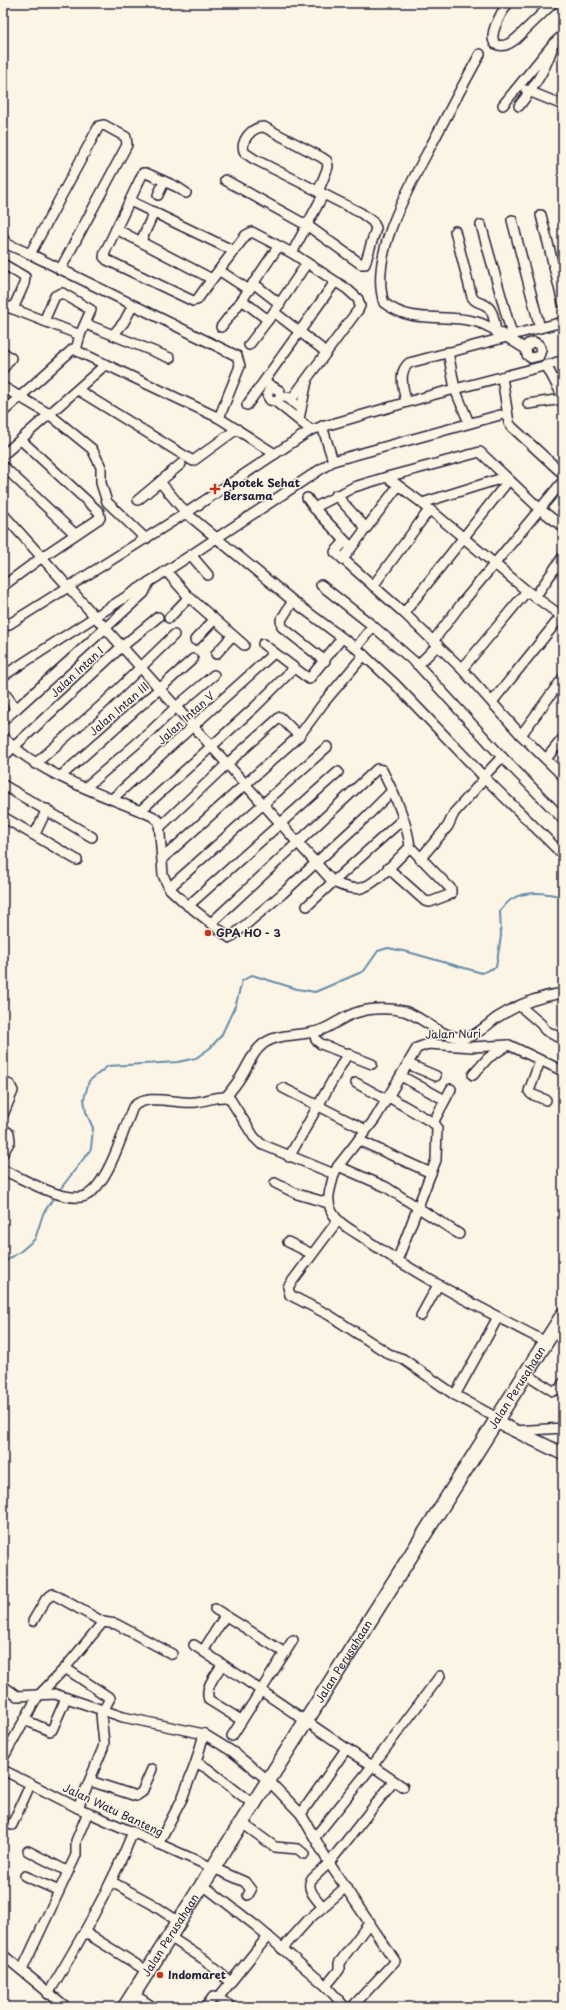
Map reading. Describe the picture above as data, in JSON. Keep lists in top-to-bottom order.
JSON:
{
  "streets": {
    "main road": ["Jalan Perusahaan"],
    "street": [
      "Jalan Intan I",
      "Jalan Intan III",
      "Jalan Intan V",
      "Jalan Nuri",
      "Jalan Watu Banteng"
    ]
  },
  "crossings": [
    ["Jalan Perusahaan", "Jalan Watu Banteng"]
  ],
  "places": {
    "health": ["Apotek Sehat Bersama"],
    "other": ["GPA HO - 3", "Indomaret"]
  }
}
